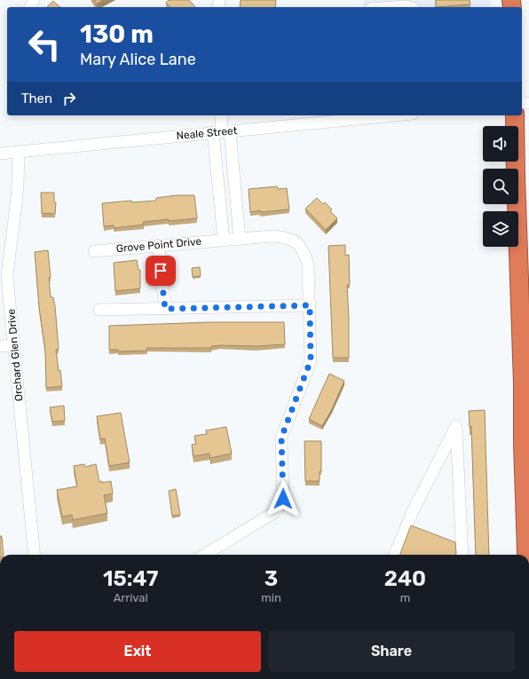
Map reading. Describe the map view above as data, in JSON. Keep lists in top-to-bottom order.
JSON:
{
  "streets": {
    "street": ["Neale Street", "Grove Point Drive", "Orchard Glen Drive"]
  },
  "crossings": [
    ["Neale Street", "Orchard Glen Drive"]
  ],
  "page": {
    "turn": ["130 m", "Mary Alice Lane"],
    "then": "Then",
    "eta": [
      "15:47",
      "Arrival",
      "3",
      "min",
      "240",
      "m"
    ],
    "buttons": ["Exit", "Share"]
  }
}
